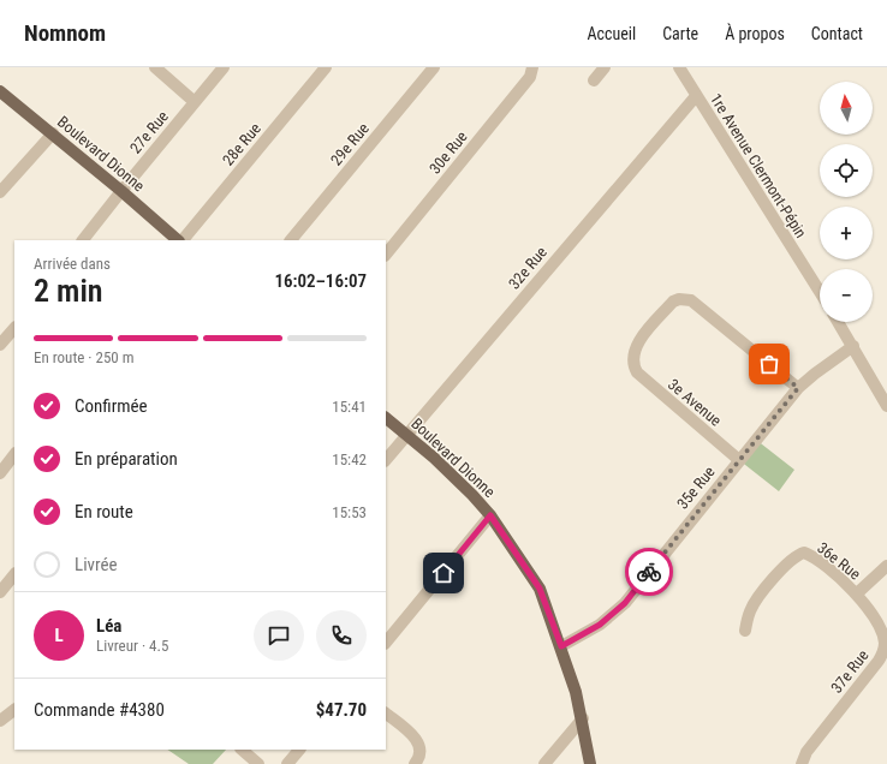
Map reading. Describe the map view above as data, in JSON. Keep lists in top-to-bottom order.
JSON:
{
  "streets": {
    "main road": ["Boulevard Dionne"],
    "street": [
      "27e Rue",
      "28e Rue",
      "29e Rue",
      "30e Rue",
      "1re Avenue Clermont-Pépin",
      "32e Rue",
      "3e Avenue",
      "35e Rue",
      "36e Rue",
      "37e Rue"
    ]
  },
  "crossings": [
    ["27e Rue", "Boulevard Dionne"],
    ["Boulevard Dionne", "32e Rue"],
    ["Boulevard Dionne", "35e Rue"],
    ["1re Avenue Clermont-Pépin", "32e Rue"],
    ["3e Avenue", "35e Rue"],
    ["36e Rue", "37e Rue"]
  ],
  "north": "top",
  "page": {
    "header": "Nomnom",
    "nav": [
      "Accueil",
      "Carte",
      "À propos",
      "Contact"
    ],
    "map_buttons": ["+", "−"],
    "heading": ["2 min", "Arrivée dans", "16:02–16:07"],
    "panel": [
      "Léa",
      "Livreur · 4.5",
      "Commande #4380",
      "$47.70"
    ],
    "bar": "En route · 250 m",
    "list": [
      ["Confirmée", "15:41"],
      ["En préparation", "15:42"],
      ["En route", "15:53"],
      "Livrée"
    ],
    "round": "L"
  }
}
